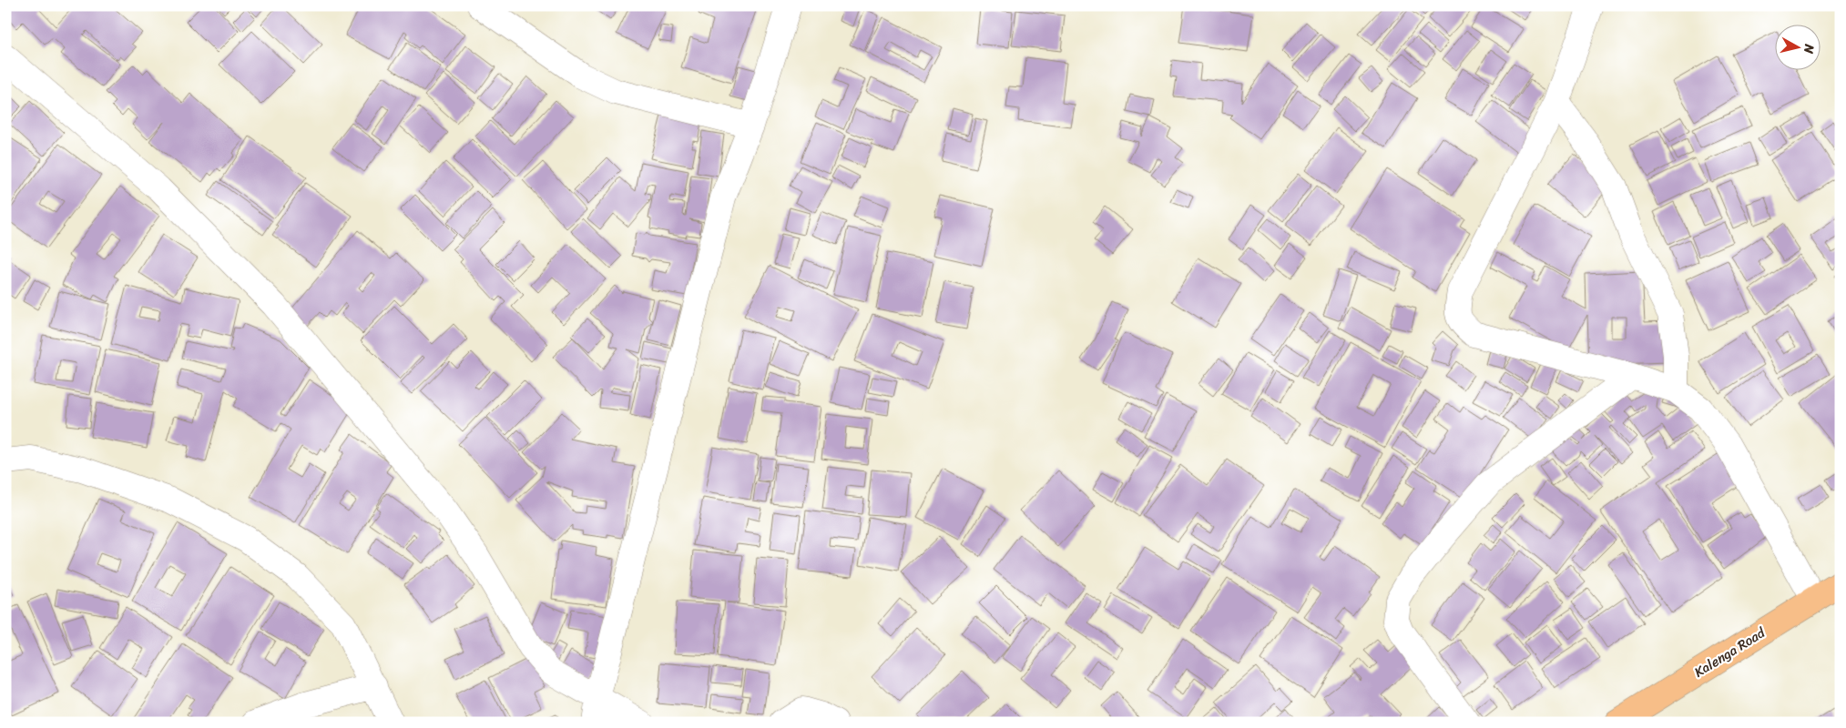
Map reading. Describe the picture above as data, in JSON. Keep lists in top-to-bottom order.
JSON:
{
  "streets": {
    "main road": ["Kalenga Road"]
  },
  "north": "right"
}
